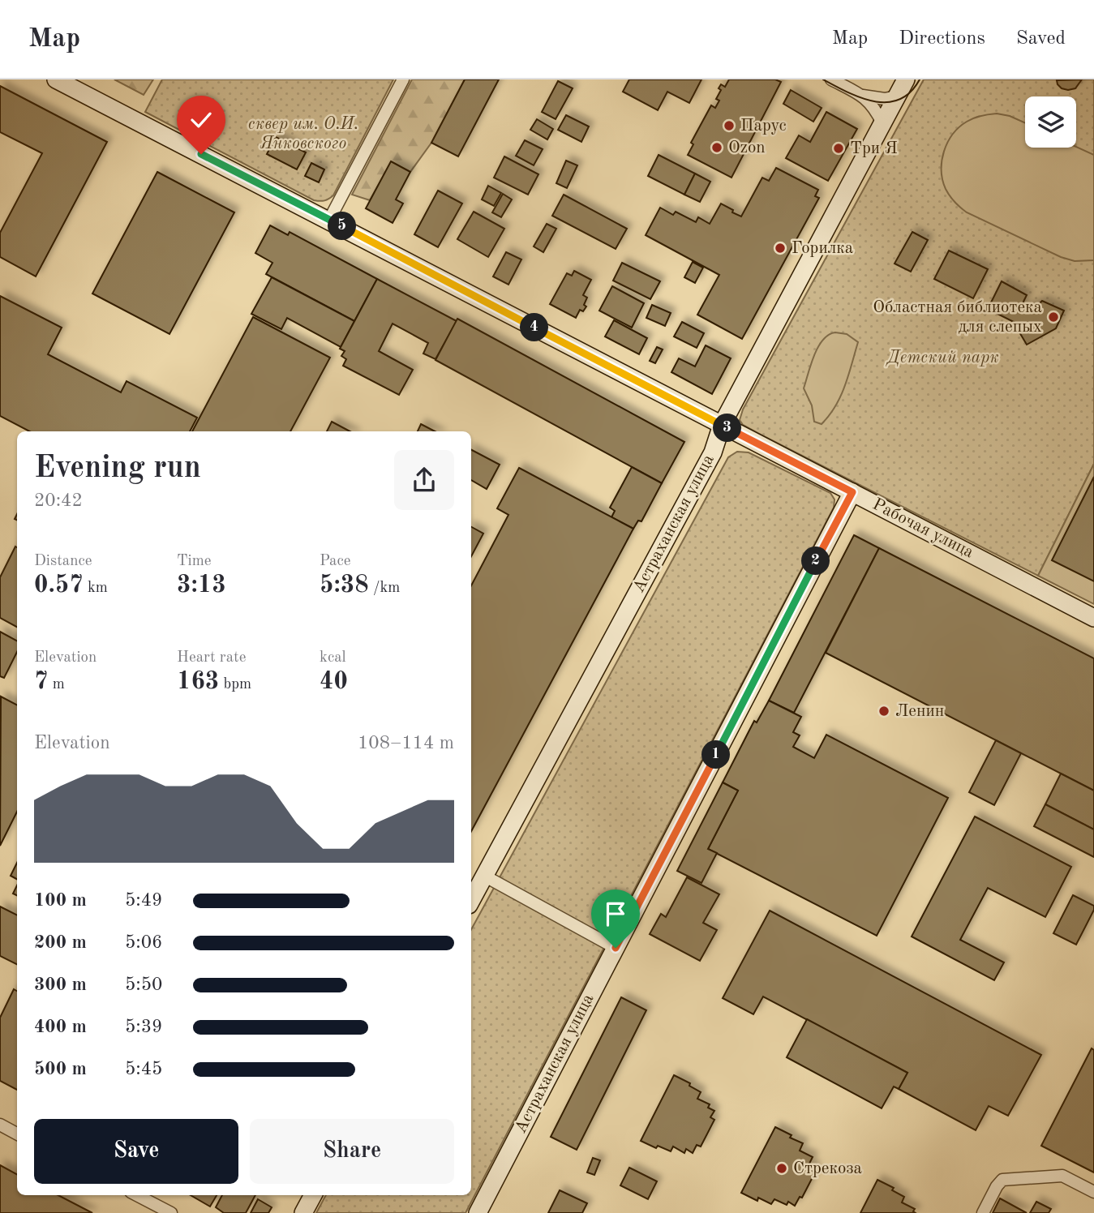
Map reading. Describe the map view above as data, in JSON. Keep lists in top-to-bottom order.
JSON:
{
  "streets": {
    "main road": ["Астраханская улица", "Рабочая улица"]
  },
  "crossings": [
    ["Астраханская улица", "Рабочая улица"]
  ],
  "parks": ["сквер им. О.И. Янковского", "Детский парк"],
  "places": [
    "Парус",
    "Ozon",
    "Три Я",
    "Горилка",
    "Областная библиотека для слепых",
    "Ленин",
    "Стрекоза"
  ],
  "page": {
    "header": "Map",
    "nav": ["Map", "Directions", "Saved"],
    "pins": [
      "5",
      "4",
      "3",
      "2",
      "1"
    ],
    "heading": ["Evening run", "20:42"],
    "stats": [
      ["Distance", "0.57 km"],
      ["Time", "3:13"],
      ["Pace", "5:38 /km"],
      ["Elevation", "7 m"],
      ["Heart rate", "163 bpm"],
      ["kcal", "40"]
    ],
    "chart": ["Elevation", "108–114 m"],
    "list": [
      {
        "name": "100 m",
        "note": "5:49"
      },
      {
        "name": "200 m",
        "note": "5:06"
      },
      {
        "name": "300 m",
        "note": "5:50"
      },
      {
        "name": "400 m",
        "note": "5:39"
      },
      {
        "name": "500 m",
        "note": "5:45"
      }
    ],
    "buttons": ["Save", "Share"]
  }
}
